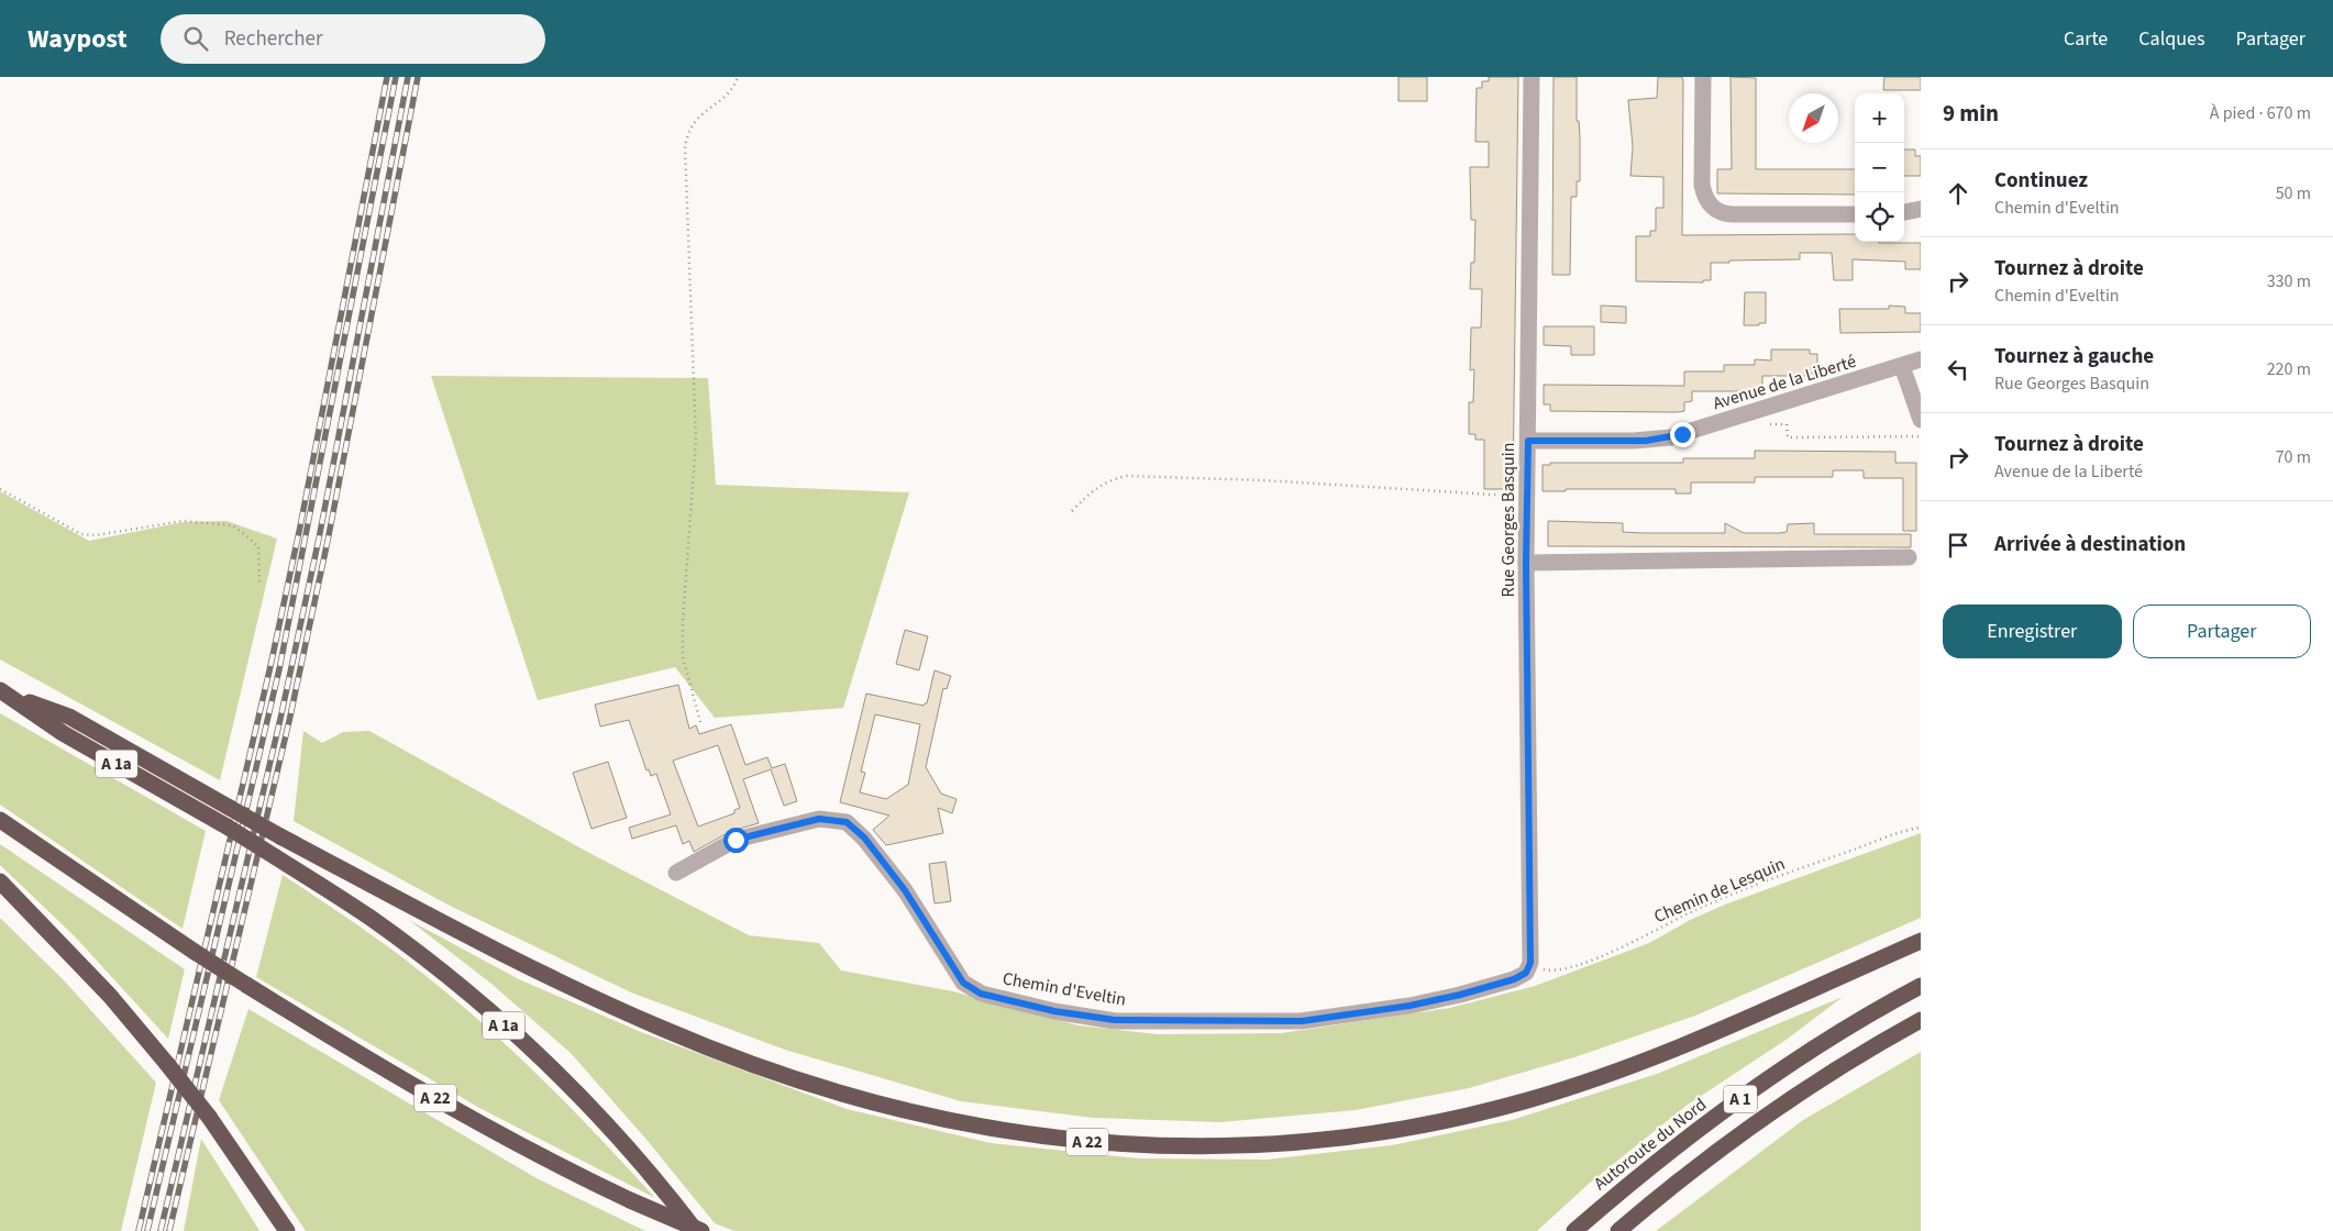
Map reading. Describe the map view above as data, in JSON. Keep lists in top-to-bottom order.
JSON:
{
  "streets": {
    "highway": [
      "A 1a",
      "A 22",
      "A 1",
      "Autoroute du Nord"
    ],
    "street": ["Avenue de la Liberté", "Rue Georges Basquin", "Chemin d'Eveltin"],
    "path": ["Chemin de Lesquin"]
  },
  "crossings": [
    ["Avenue de la Liberté", "Rue Georges Basquin"],
    ["Rue Georges Basquin", "Chemin de Lesquin"],
    ["Rue Georges Basquin", "Chemin d'Eveltin"],
    ["A 1a", "A 22"],
    ["Chemin de Lesquin", "Chemin d'Eveltin"]
  ],
  "north": "bottom left",
  "page": {
    "header": "Waypost",
    "search": "Rechercher",
    "nav": ["Carte", "Calques", "Partager"],
    "heading": ["9 min", "À pied · 670 m"],
    "map_buttons": ["+", "−"],
    "list": [
      ["Continuez", "Chemin d'Eveltin", "50 m"],
      ["Tournez à droite", "Chemin d'Eveltin", "330 m"],
      ["Tournez à gauche", "Rue Georges Basquin", "220 m"],
      ["Tournez à droite", "Avenue de la Liberté", "70 m"],
      "Arrivée à destination"
    ],
    "buttons": ["Enregistrer", "Partager"]
  }
}
